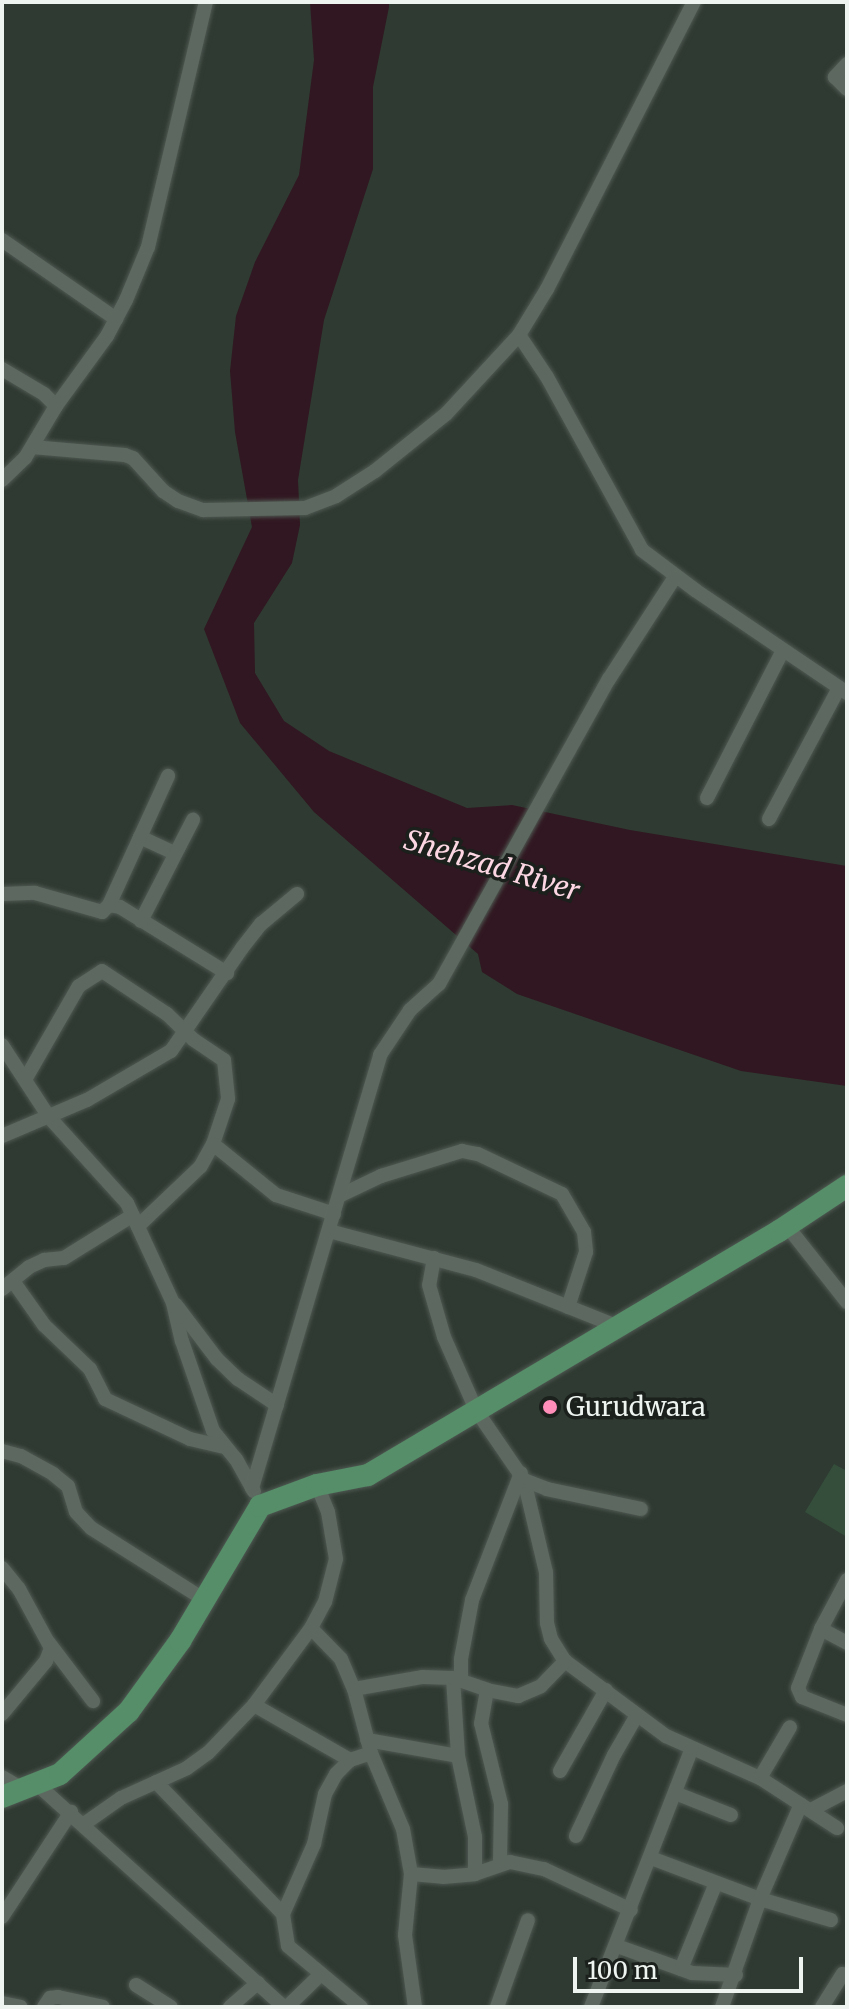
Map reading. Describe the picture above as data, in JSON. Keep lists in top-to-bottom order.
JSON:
{
  "water": ["Shehzad River"],
  "places": ["Gurudwara"],
  "scale_bar": "100 m"
}
